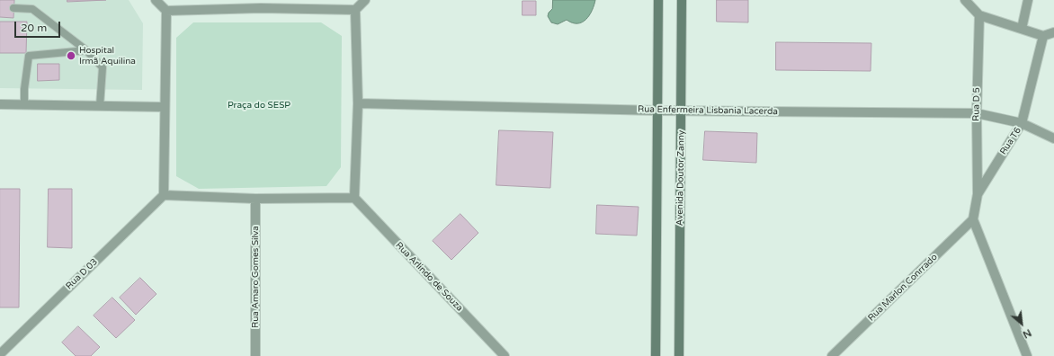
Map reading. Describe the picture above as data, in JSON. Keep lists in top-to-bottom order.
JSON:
{
  "streets": {
    "street": [
      "Rua D 5",
      "Rua Enfermeira Lisbania Lacerda",
      "Rua T6",
      "Avenida Doutor Zanny",
      "Rua D 03",
      "Rua Amaro Gomes Silva",
      "Rua Arlindo de Souza",
      "Rua Marlon Conrrado"
    ]
  },
  "crossings": [
    ["Rua D 5", "Rua Enfermeira Lisbania Lacerda"],
    ["Rua D 5", "Rua T6"],
    ["Rua Enfermeira Lisbania Lacerda", "Rua T6"],
    ["Rua Enfermeira Lisbania Lacerda", "Avenida Doutor Zanny"],
    ["Rua T6", "Rua Marlon Conrrado"]
  ],
  "parks": ["Praça do SESP"],
  "places": ["Hospital Irmã Aquilina"],
  "scale_bar": "20 m",
  "north": "bottom right"
}
